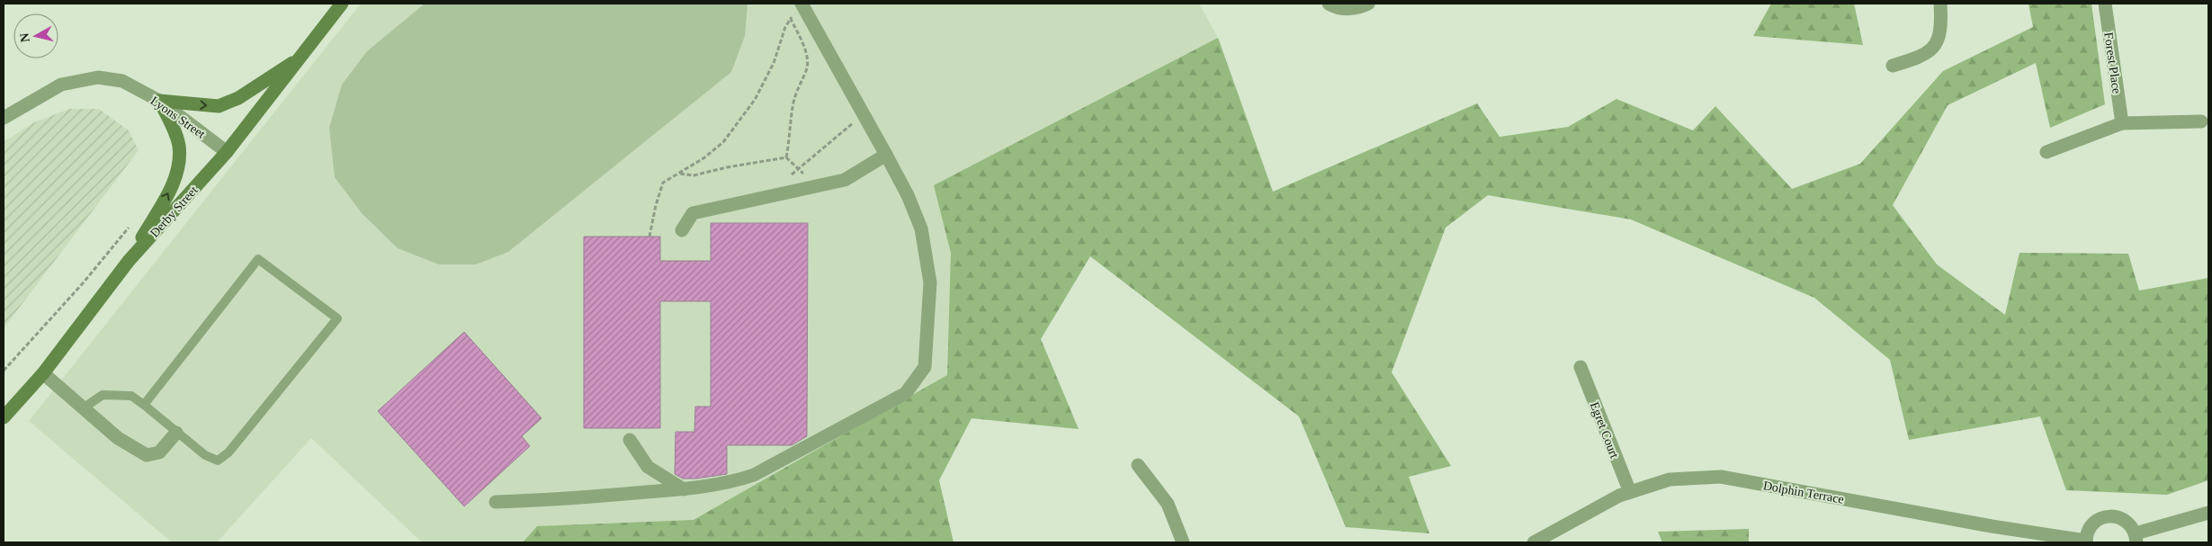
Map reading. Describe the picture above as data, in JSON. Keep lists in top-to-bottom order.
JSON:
{
  "streets": {
    "main road": ["Derby Street"],
    "street": [
      "Forest Place",
      "Lyons Street",
      "Egret Court",
      "Dolphin Terrace"
    ]
  },
  "crossings": [
    ["Lyons Street", "Derby Street"],
    ["Egret Court", "Dolphin Terrace"]
  ],
  "north": "left"
}
